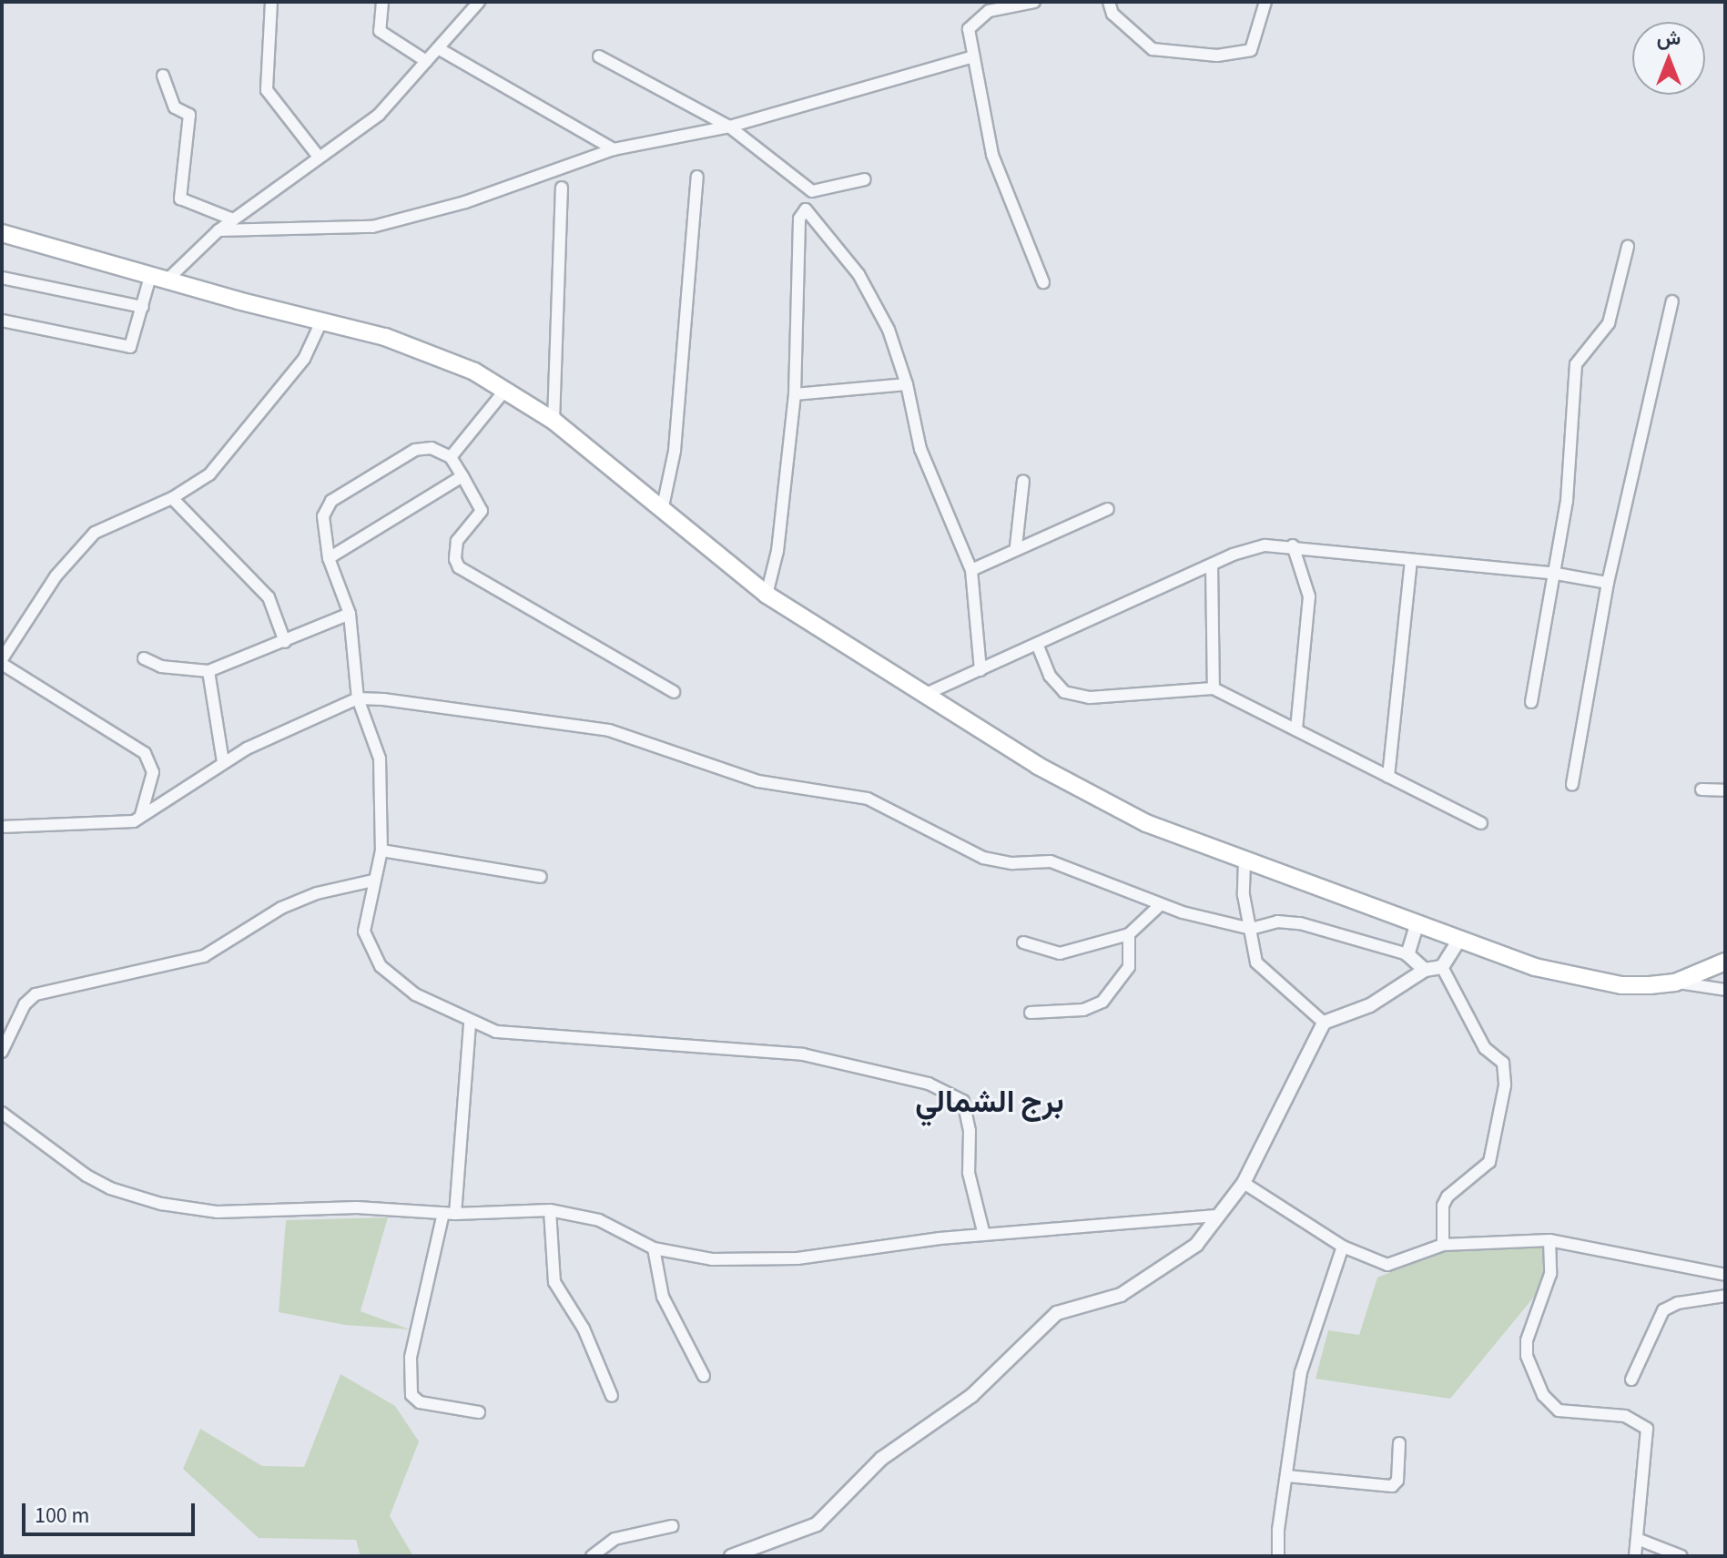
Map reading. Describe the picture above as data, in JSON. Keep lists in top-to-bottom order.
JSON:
{
  "districts": ["برج الشمالي"],
  "scale_bar": "100 m",
  "north": "top"
}
